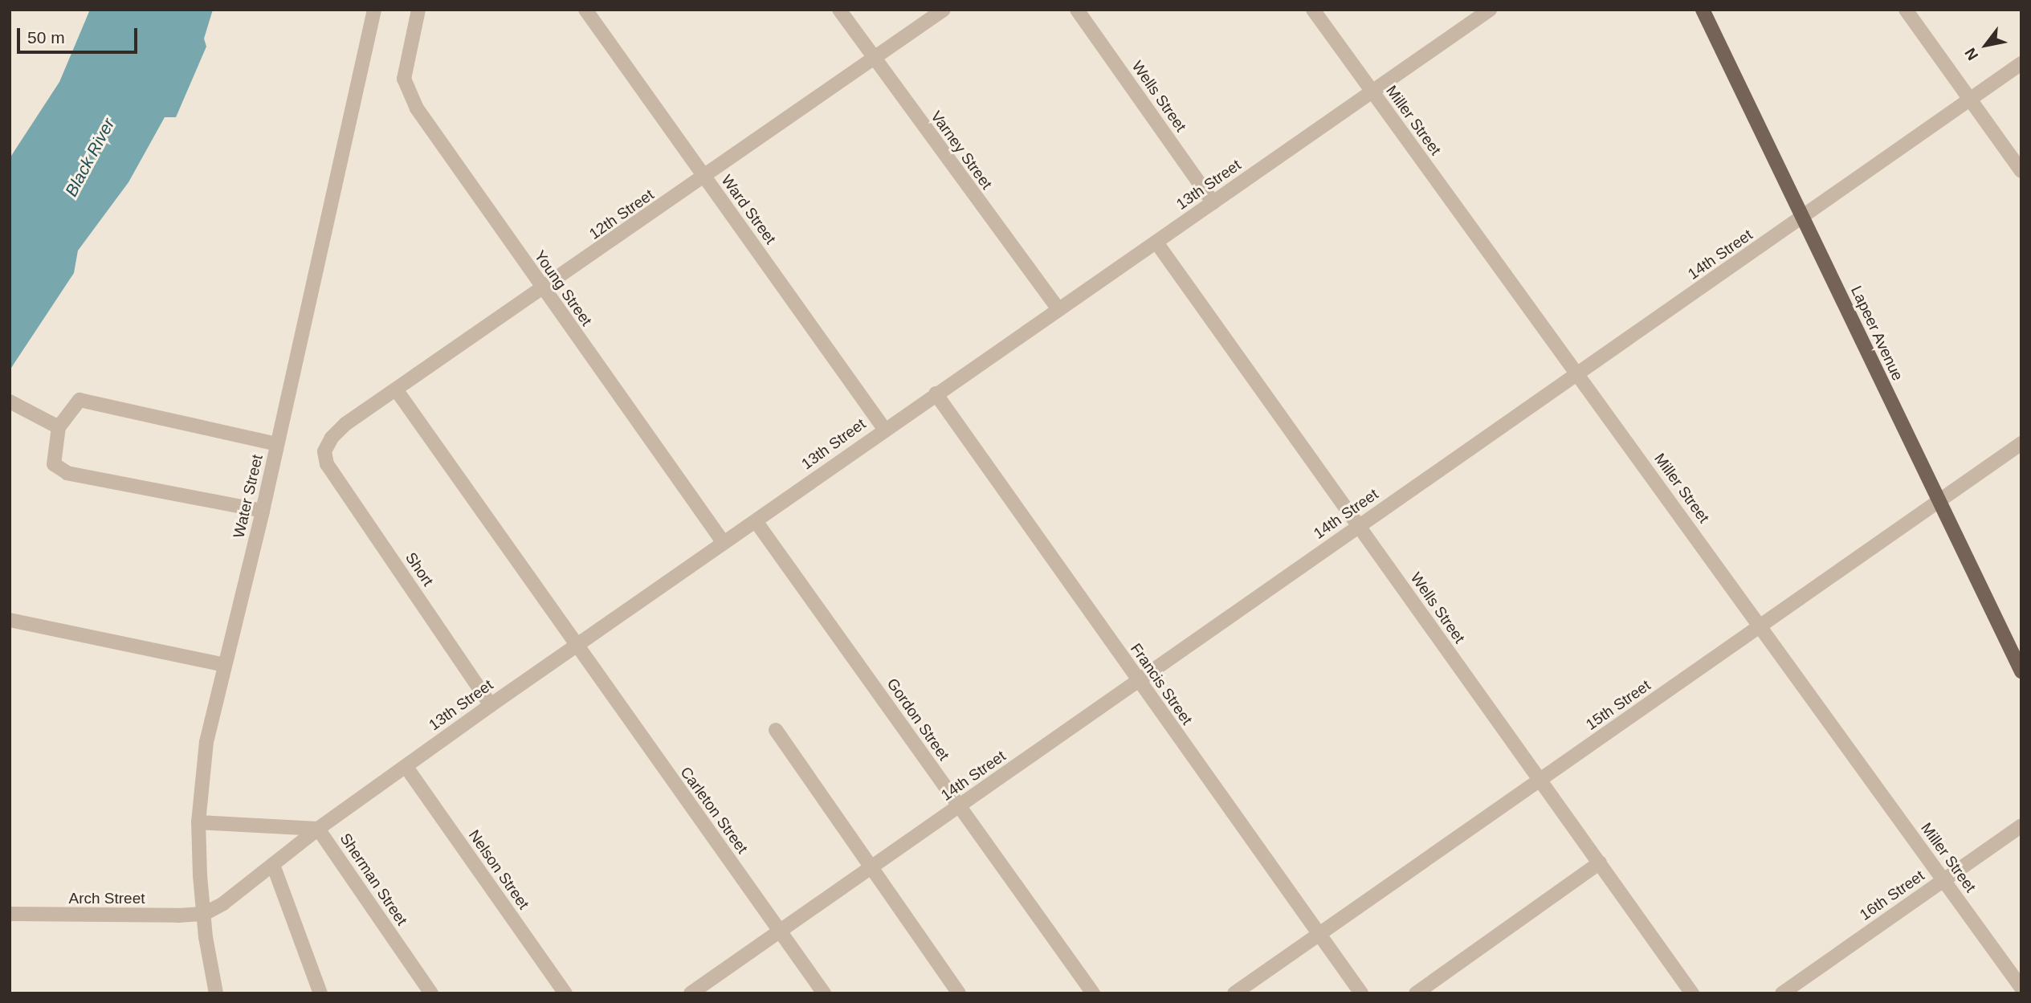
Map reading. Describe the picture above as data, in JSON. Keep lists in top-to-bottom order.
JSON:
{
  "streets": {
    "main road": ["Lapeer Avenue"],
    "street": [
      "Wells Street",
      "Miller Street",
      "Varney Street",
      "13th Street",
      "Ward Street",
      "12th Street",
      "14th Street",
      "Young Street",
      "Water Street",
      "Short",
      "Francis Street",
      "15th Street",
      "Gordon Street",
      "Carleton Street",
      "Nelson Street",
      "Sherman Street",
      "16th Street",
      "Arch Street"
    ]
  },
  "crossings": [
    ["Wells Street", "13th Street"],
    ["Wells Street", "14th Street"],
    ["Wells Street", "15th Street"],
    ["Miller Street", "13th Street"],
    ["Miller Street", "14th Street"],
    ["Miller Street", "15th Street"],
    ["Miller Street", "16th Street"],
    ["Varney Street", "13th Street"],
    ["Varney Street", "12th Street"],
    ["13th Street", "Ward Street"],
    ["13th Street", "Young Street"],
    ["13th Street", "Water Street"],
    ["13th Street", "Short"],
    ["13th Street", "Francis Street"],
    ["13th Street", "Gordon Street"],
    ["13th Street", "Carleton Street"],
    ["13th Street", "Nelson Street"],
    ["13th Street", "Sherman Street"],
    ["13th Street", "Arch Street"],
    ["Ward Street", "12th Street"],
    ["12th Street", "Young Street"],
    ["12th Street", "Short"],
    ["12th Street", "Carleton Street"],
    ["14th Street", "Lapeer Avenue"],
    ["14th Street", "Francis Street"],
    ["14th Street", "Gordon Street"],
    ["14th Street", "Carleton Street"],
    ["Lapeer Avenue", "15th Street"],
    ["Water Street", "Sherman Street"],
    ["Water Street", "Arch Street"],
    ["Francis Street", "15th Street"]
  ],
  "water": ["Black River"],
  "scale_bar": "50 m",
  "north": "bottom left"
}
